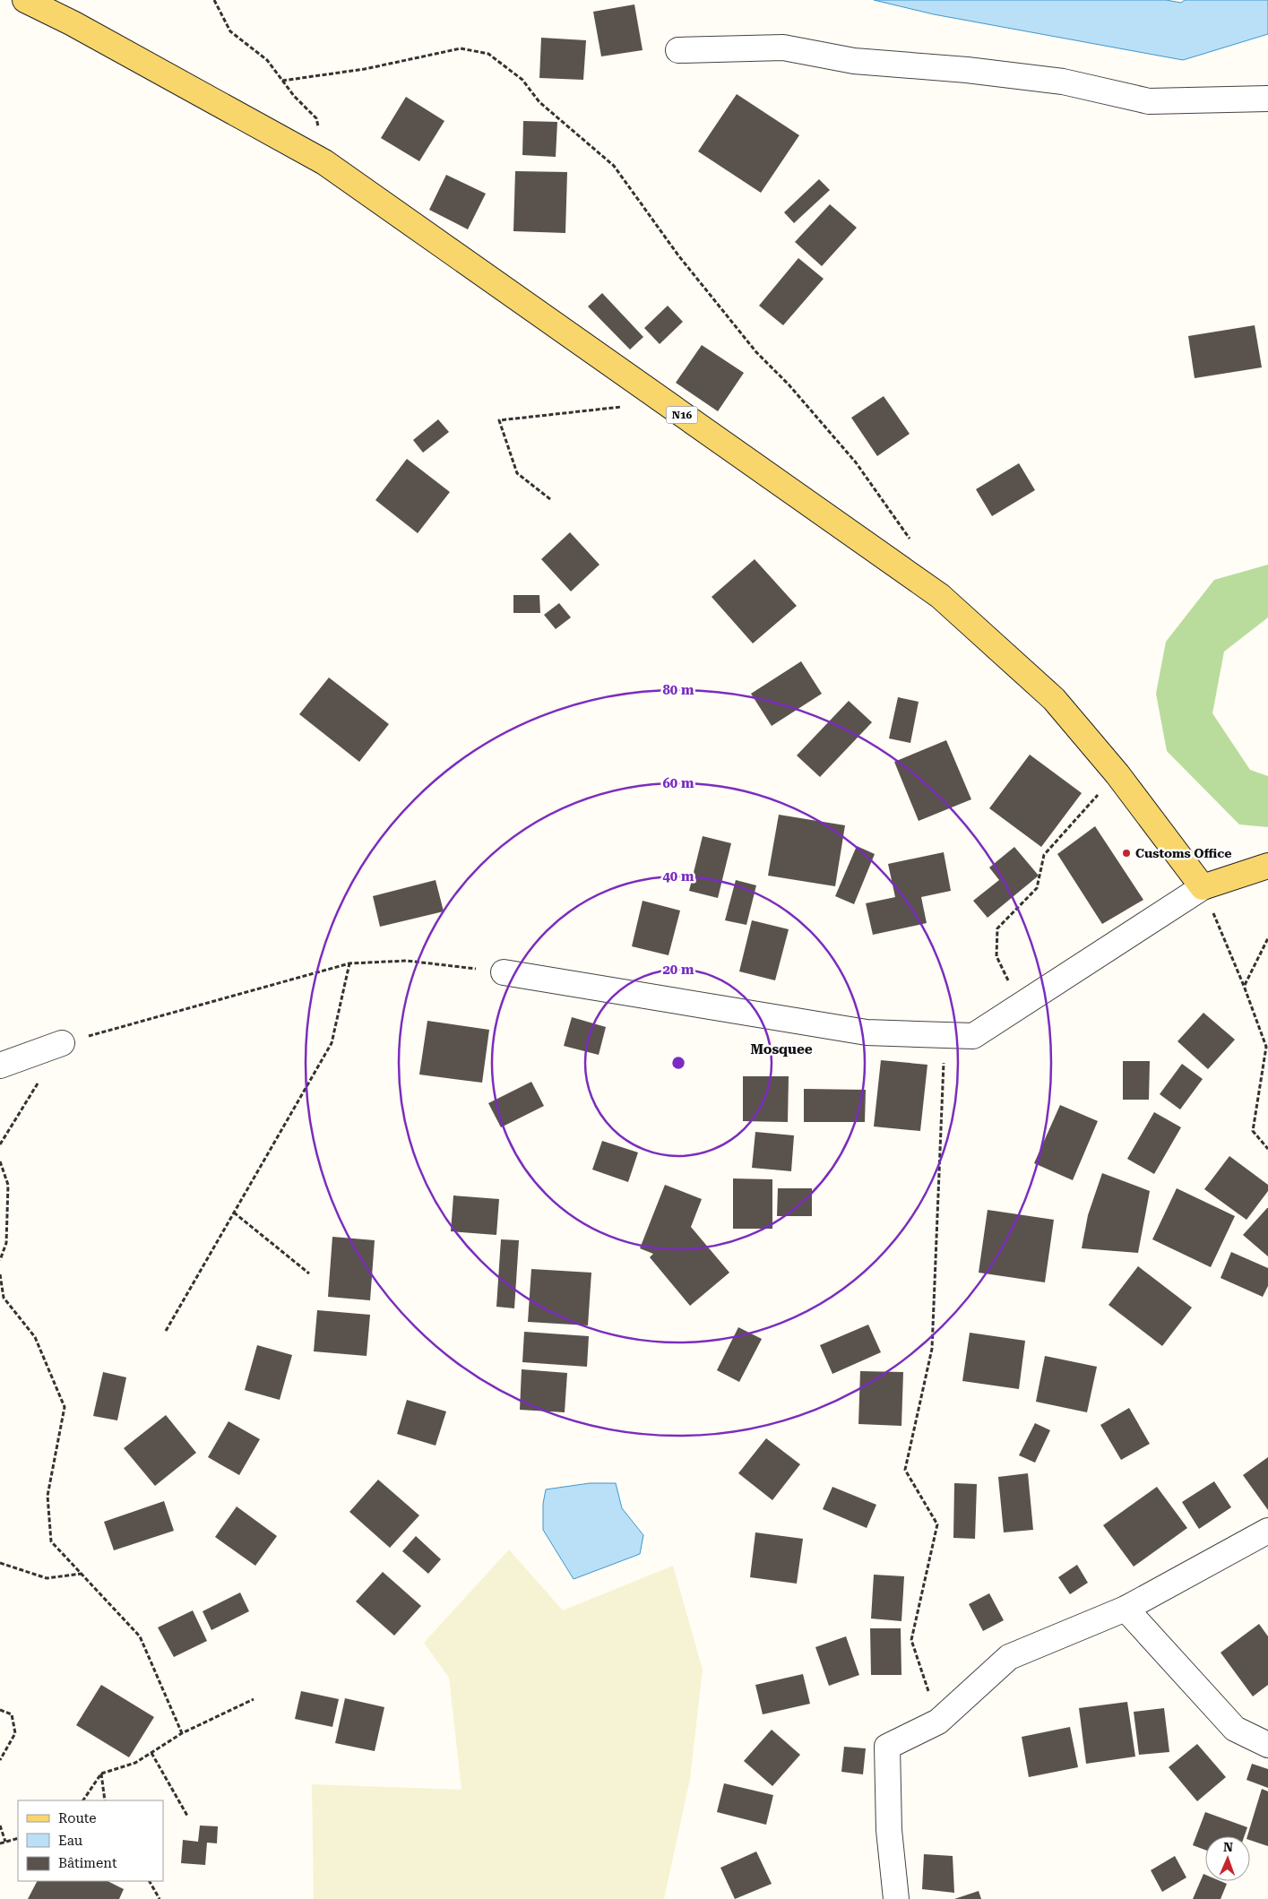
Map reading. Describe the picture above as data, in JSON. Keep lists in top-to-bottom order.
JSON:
{
  "streets": {
    "main road": ["N16"]
  },
  "districts": ["Mosquee"],
  "places": ["Customs Office"],
  "legend": ["Route", "Eau", "Bâtiment"],
  "north": "top",
  "rings": [
    "80 m",
    "60 m",
    "40 m",
    "20 m"
  ]
}
